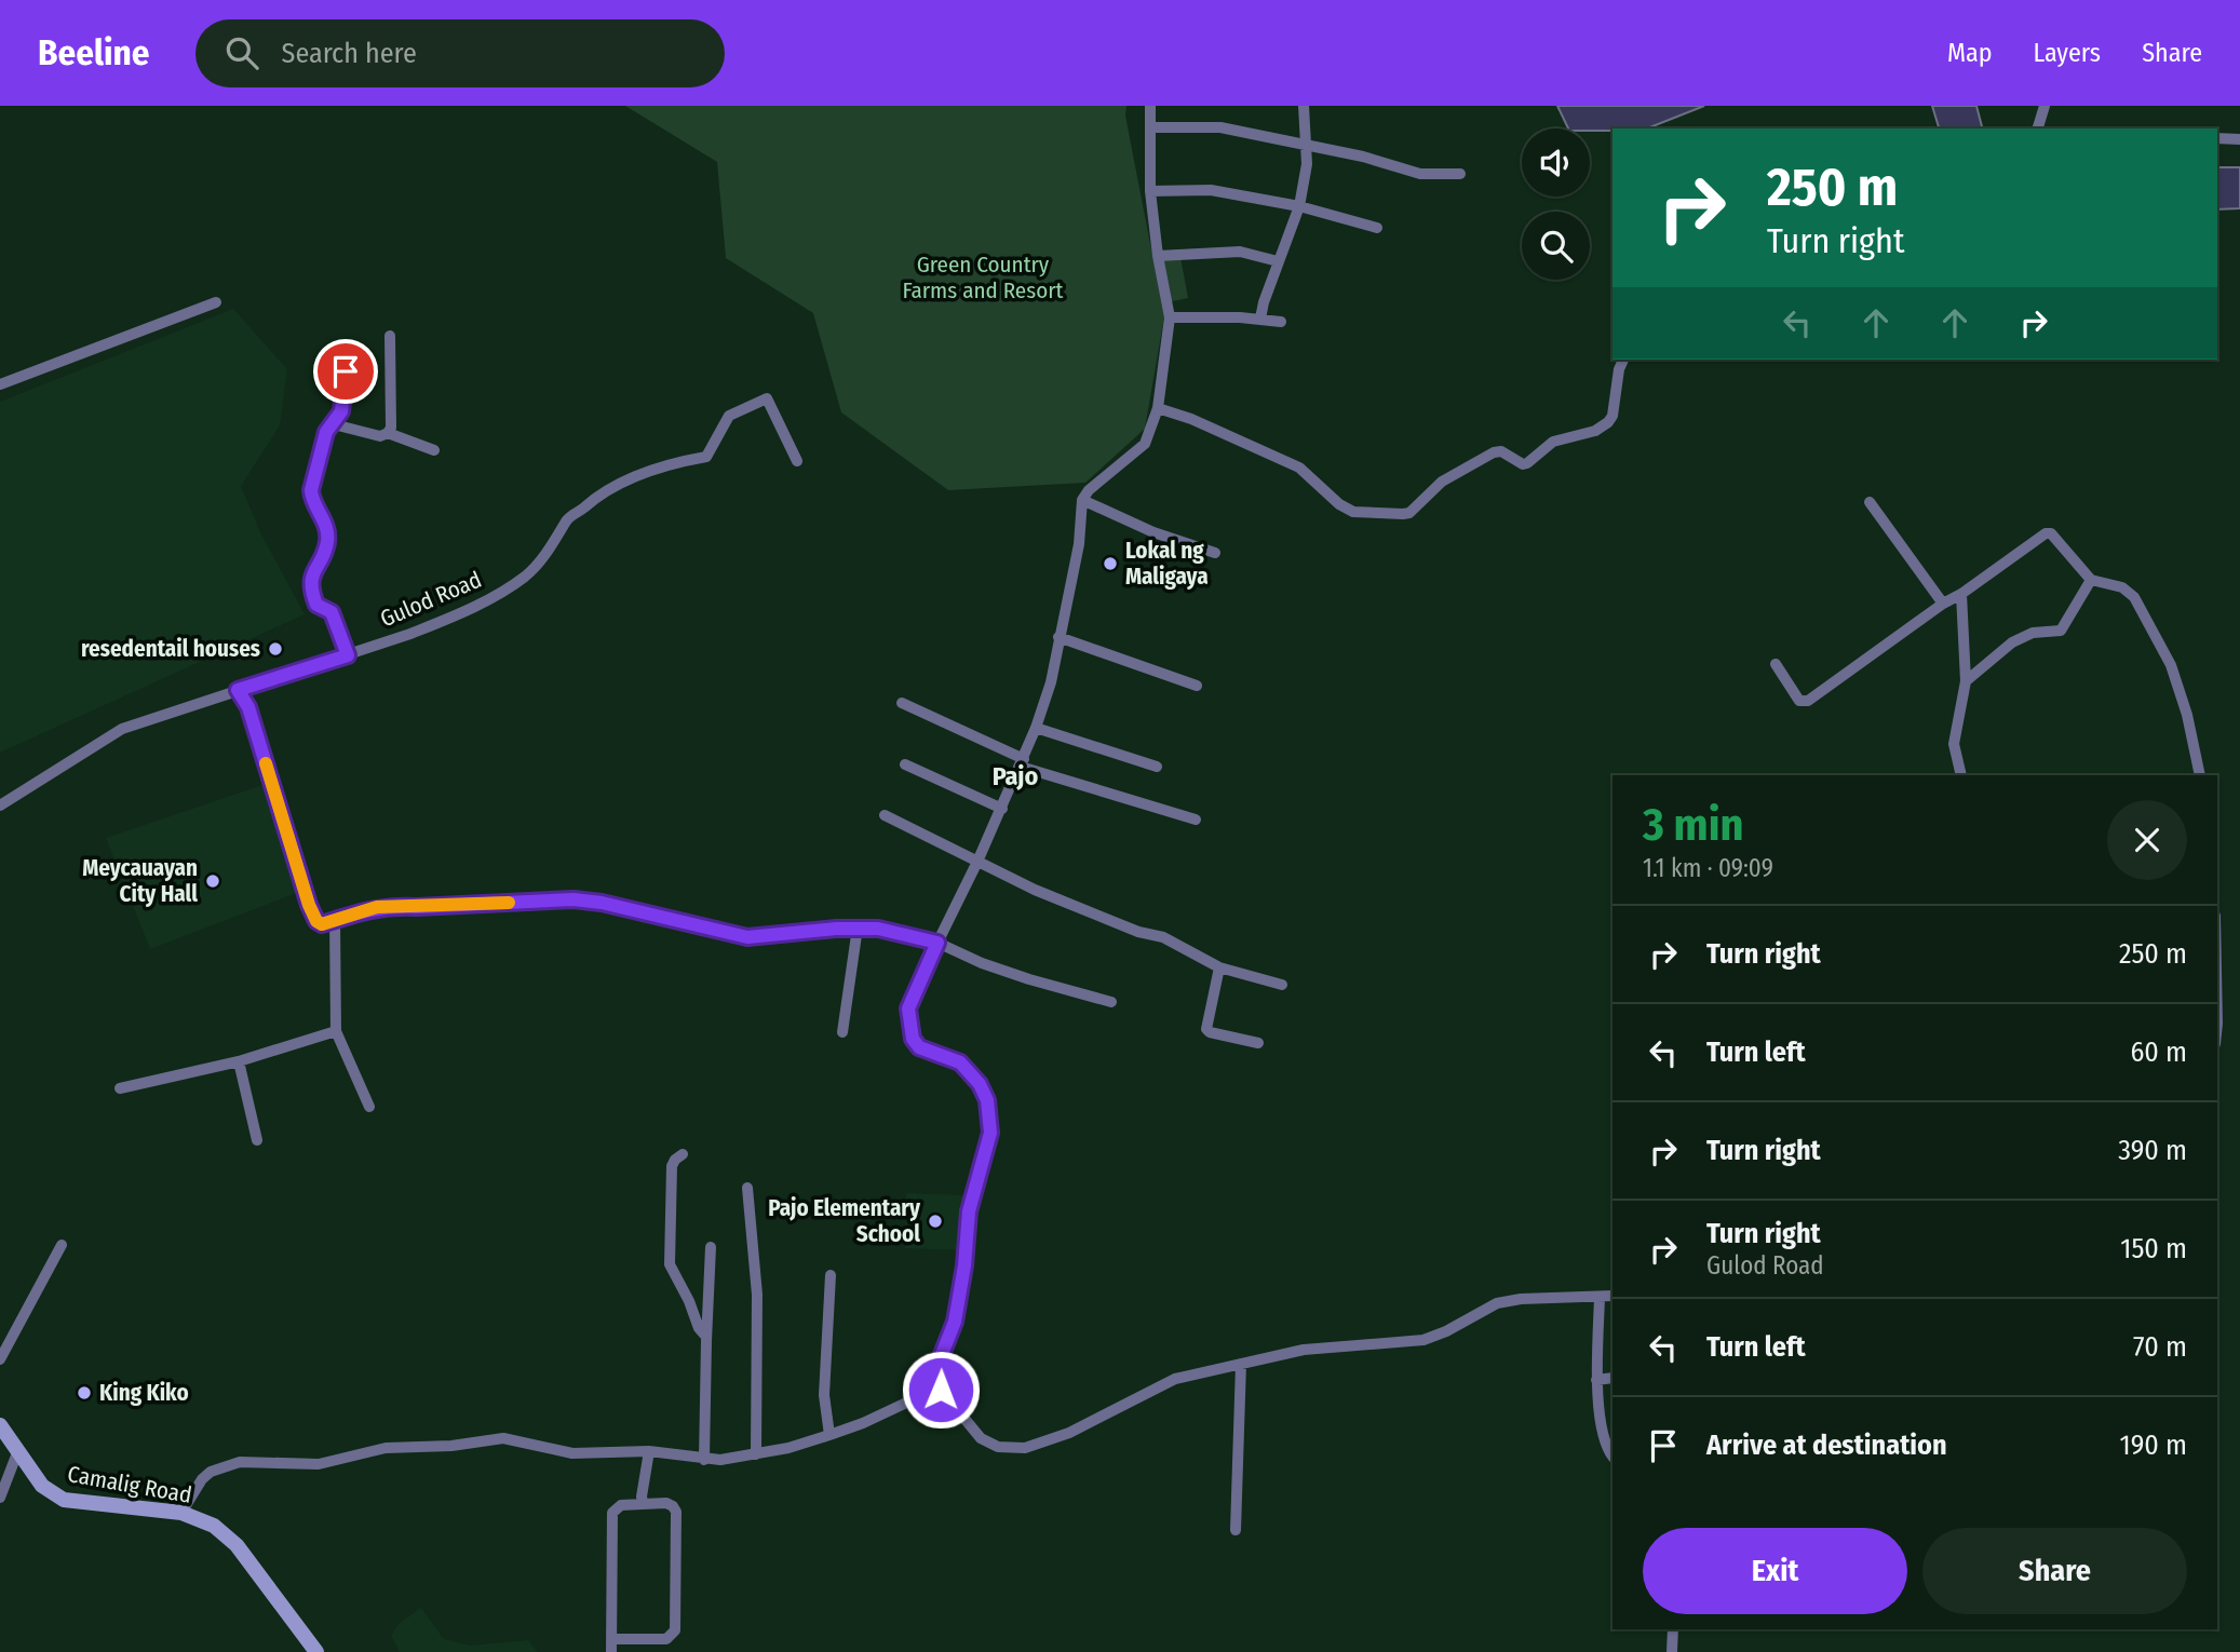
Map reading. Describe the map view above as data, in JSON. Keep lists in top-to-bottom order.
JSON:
{
  "streets": {
    "main road": ["Camalig Road"],
    "street": ["Gulod Road"]
  },
  "districts": ["Pajo"],
  "parks": ["Green Country Farms and Resort"],
  "places": [
    "Lokal ng Maligaya",
    "resedentail houses",
    "Meycauayan City Hall",
    "Pajo Elementary School",
    "King Kiko"
  ],
  "page": {
    "header": "Beeline",
    "search": "Search here",
    "nav": ["Map", "Layers", "Share"],
    "turn": ["250 m", "Turn right"],
    "heading": ["3 min", "1.1 km · 09:09"],
    "list": [
      {
        "name": "Turn right",
        "value": "250 m"
      },
      {
        "name": "Turn left",
        "value": "60 m"
      },
      {
        "name": "Turn right",
        "value": "390 m"
      },
      {
        "name": "Turn right",
        "note": "Gulod Road",
        "value": "150 m"
      },
      {
        "name": "Turn left",
        "value": "70 m"
      },
      {
        "name": "Arrive at destination",
        "value": "190 m"
      }
    ],
    "buttons": ["Exit", "Share"]
  }
}
